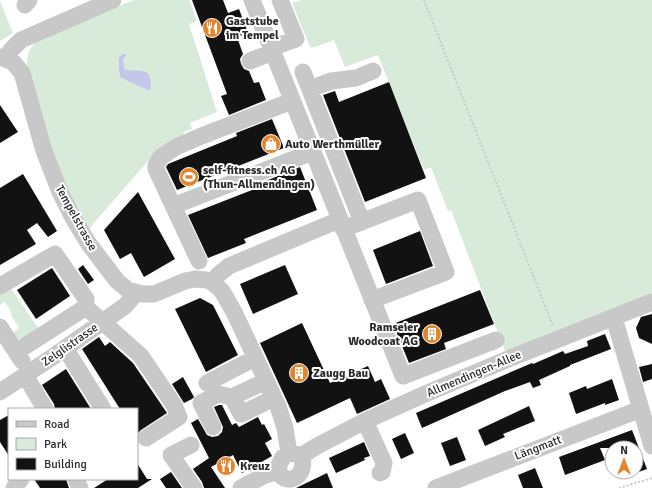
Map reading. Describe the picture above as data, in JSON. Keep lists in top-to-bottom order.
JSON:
{
  "streets": {
    "street": [
      "Tempelstrasse",
      "Zelglistrasse",
      "Allmendingen-Allee",
      "Längmatt"
    ]
  },
  "crossings": [
    ["Tempelstrasse", "Zelglistrasse"]
  ],
  "places": {
    "restaurant": ["Gaststube im Tempel", "Kreuz"],
    "shop": ["Auto Werthmüller"],
    "sports": ["self-fitness.ch AG (Thun-Allmendingen)"],
    "building": ["Ramseier Woodcoat AG", "Zaugg Bau"]
  },
  "legend": ["Road", "Park", "Building"],
  "north": "top"
}
